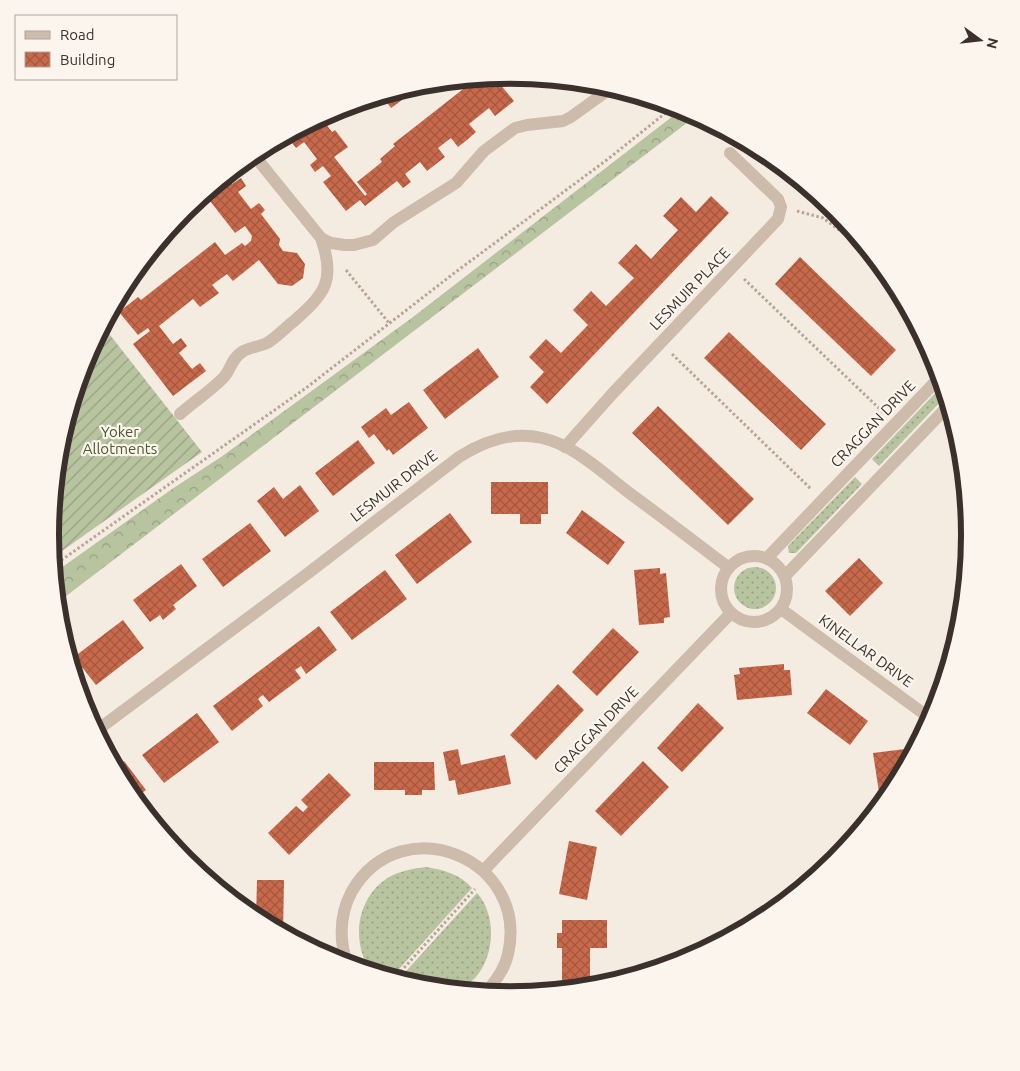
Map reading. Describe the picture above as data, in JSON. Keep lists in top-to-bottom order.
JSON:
{
  "streets": {
    "street": [
      "LESMUIR PLACE",
      "CRAGGAN DRIVE",
      "LESMUIR DRIVE",
      "KINELLAR DRIVE"
    ]
  },
  "crossings": [
    ["LESMUIR PLACE", "LESMUIR DRIVE"],
    ["CRAGGAN DRIVE", "LESMUIR DRIVE"],
    ["CRAGGAN DRIVE", "KINELLAR DRIVE"],
    ["LESMUIR DRIVE", "KINELLAR DRIVE"]
  ],
  "parks": ["Yoker Allotments"],
  "legend": ["Road", "Building"],
  "north": "right"
}
